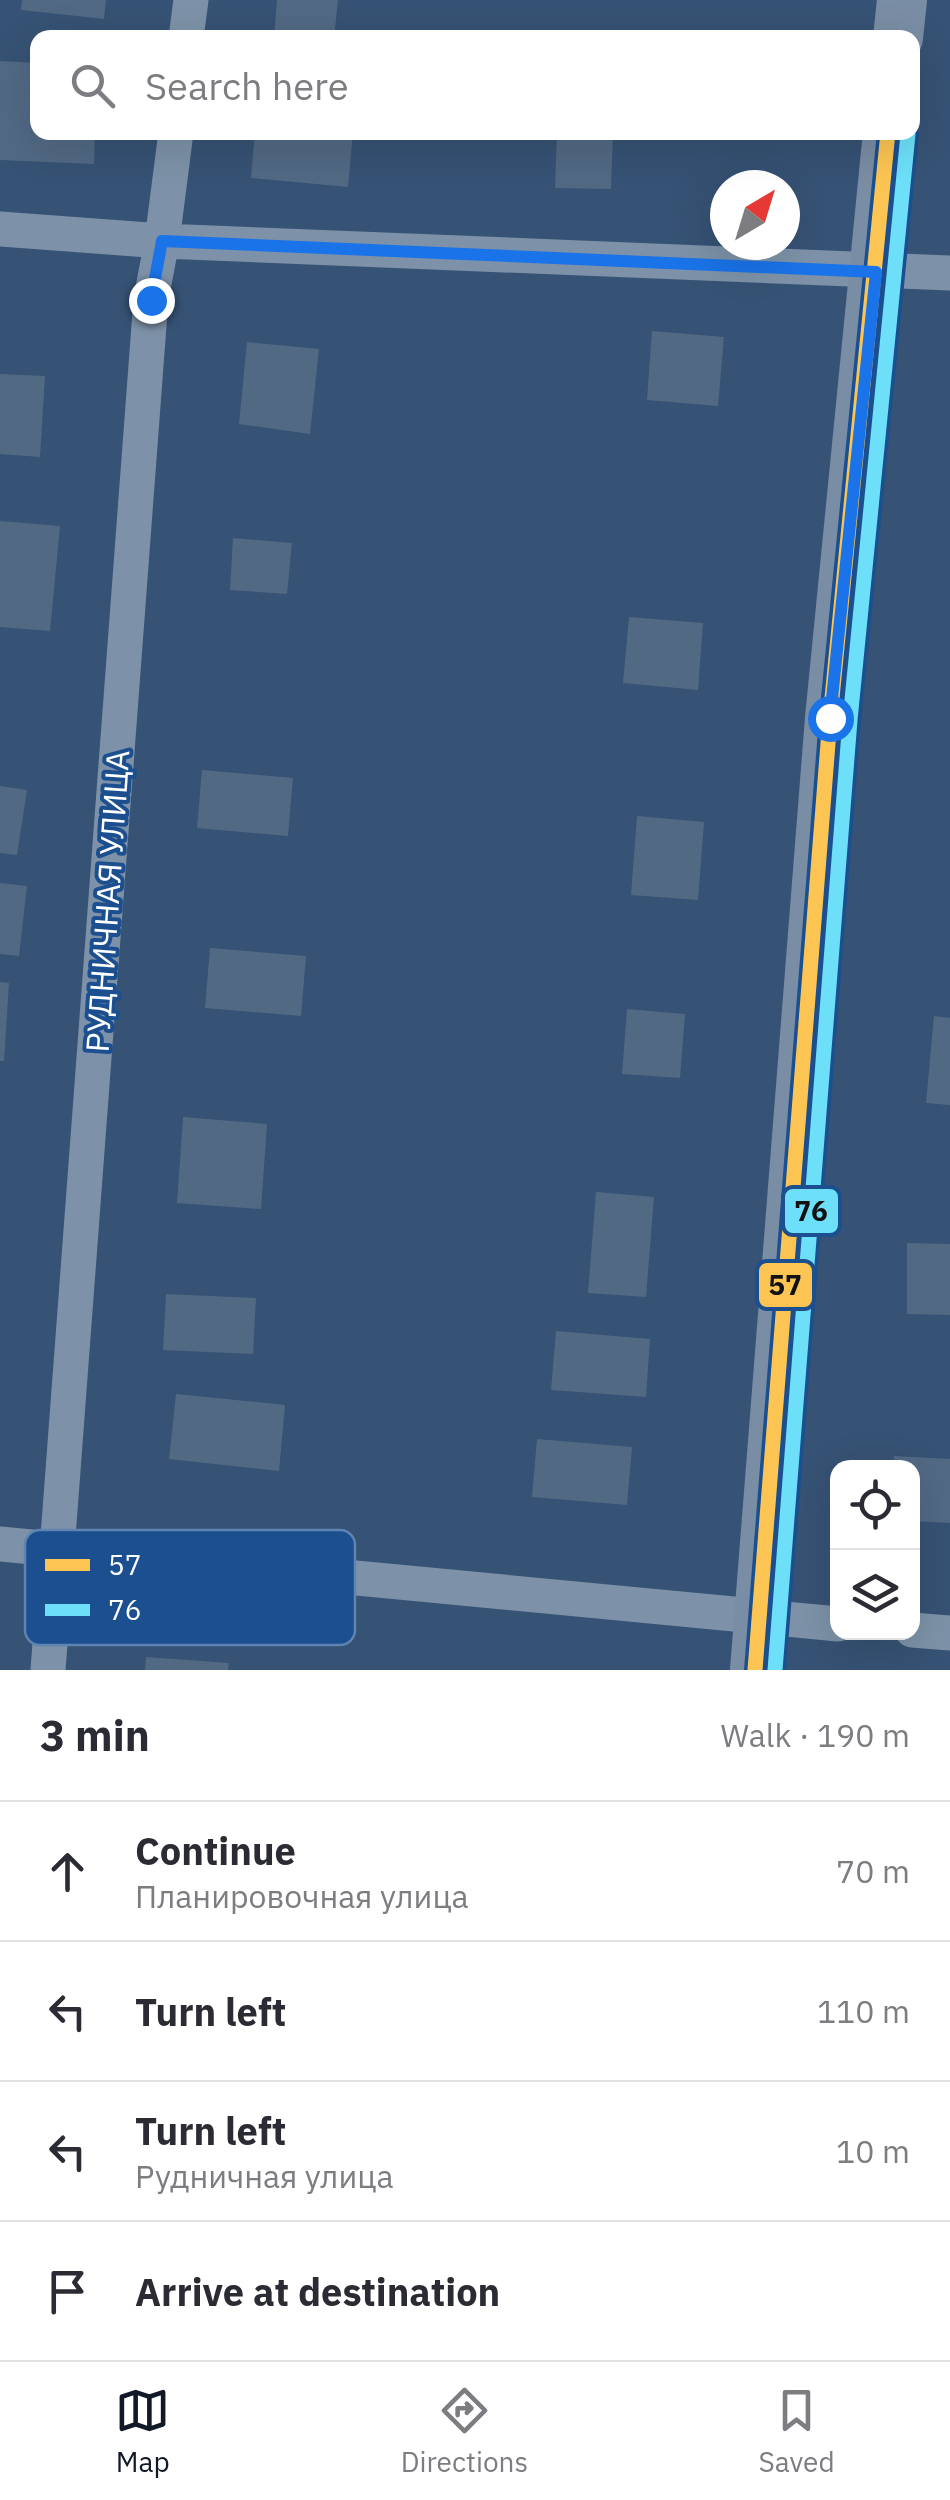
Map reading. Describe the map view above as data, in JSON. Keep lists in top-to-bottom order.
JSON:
{
  "streets": {
    "street": ["РУДНИЧНАЯ УЛИЦА"]
  },
  "lines": ["transit line 57", "transit line 76"],
  "legend": ["57", "76"],
  "north": "top right",
  "page": {
    "search": "Search here",
    "heading": ["3 min", "Walk · 190 m"],
    "list": [
      ["Continue", "Планировочная улица", "70 m"],
      ["Turn left", "110 m"],
      ["Turn left", "Рудничная улица", "10 m"],
      "Arrive at destination"
    ],
    "nav": ["Map", "Directions", "Saved"]
  }
}
